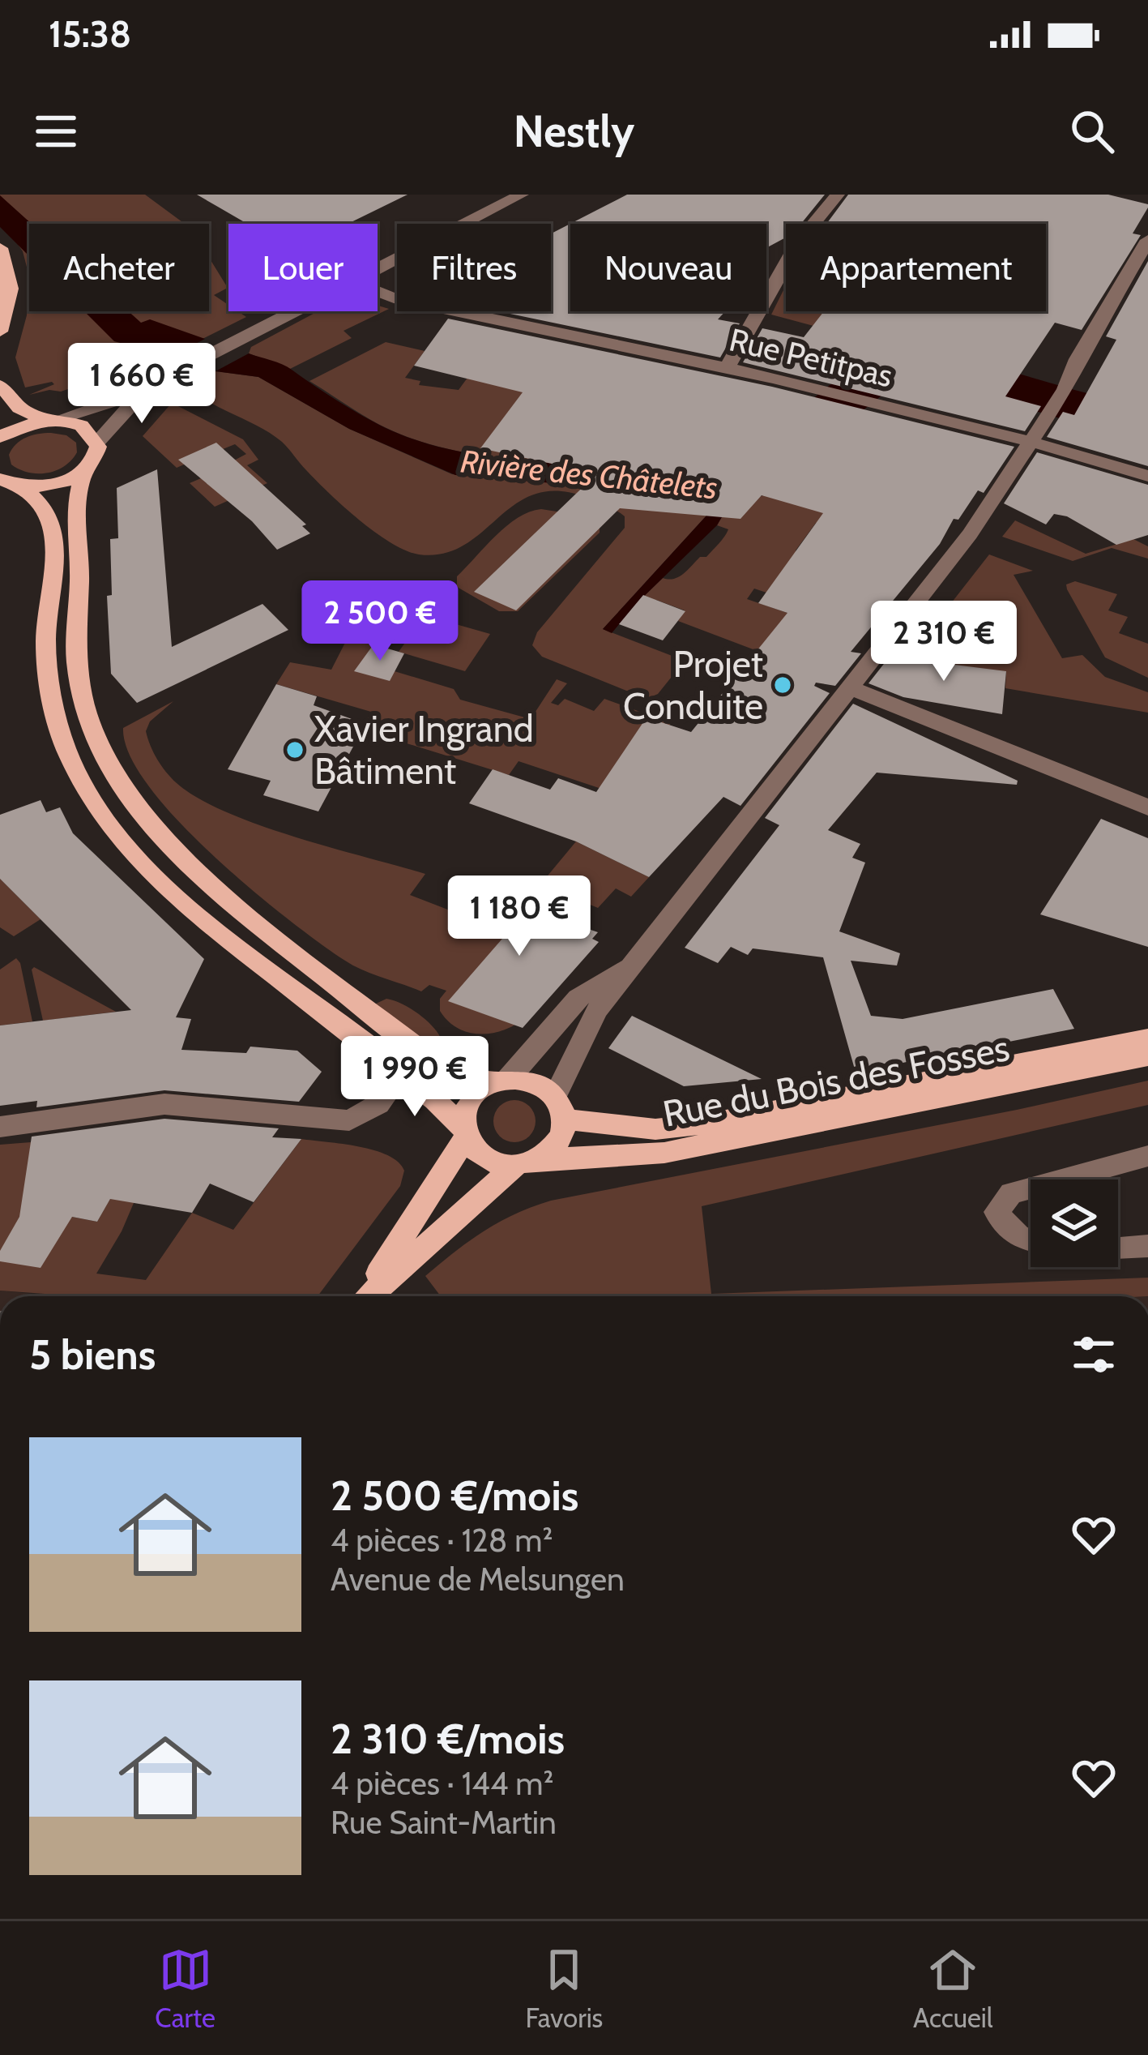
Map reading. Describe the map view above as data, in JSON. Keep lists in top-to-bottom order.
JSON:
{
  "streets": {
    "main road": ["Rue du Bois des Fosses"],
    "street": ["Rue Petitpas"]
  },
  "water": ["Rivière des Châtelets"],
  "places": ["Projet Conduite", "Xavier Ingrand Bâtiment"],
  "page": {
    "status": "15:38",
    "header": "Nestly",
    "chip": [
      "Acheter",
      "Louer",
      "Filtres",
      "Nouveau",
      "Appartement"
    ],
    "price": [
      "1 660 €",
      "2 500 €",
      "2 310 €",
      "1 180 €",
      "1 990 €"
    ],
    "heading": "5 biens",
    "list": [
      {
        "name": "2 500 €/mois",
        "note": "4 pièces · 128 m² · Avenue de Melsungen"
      },
      {
        "name": "2 310 €/mois",
        "note": "4 pièces · 144 m² · Rue Saint-Martin"
      }
    ],
    "tabs": ["Carte", "Favoris", "Accueil"]
  }
}
